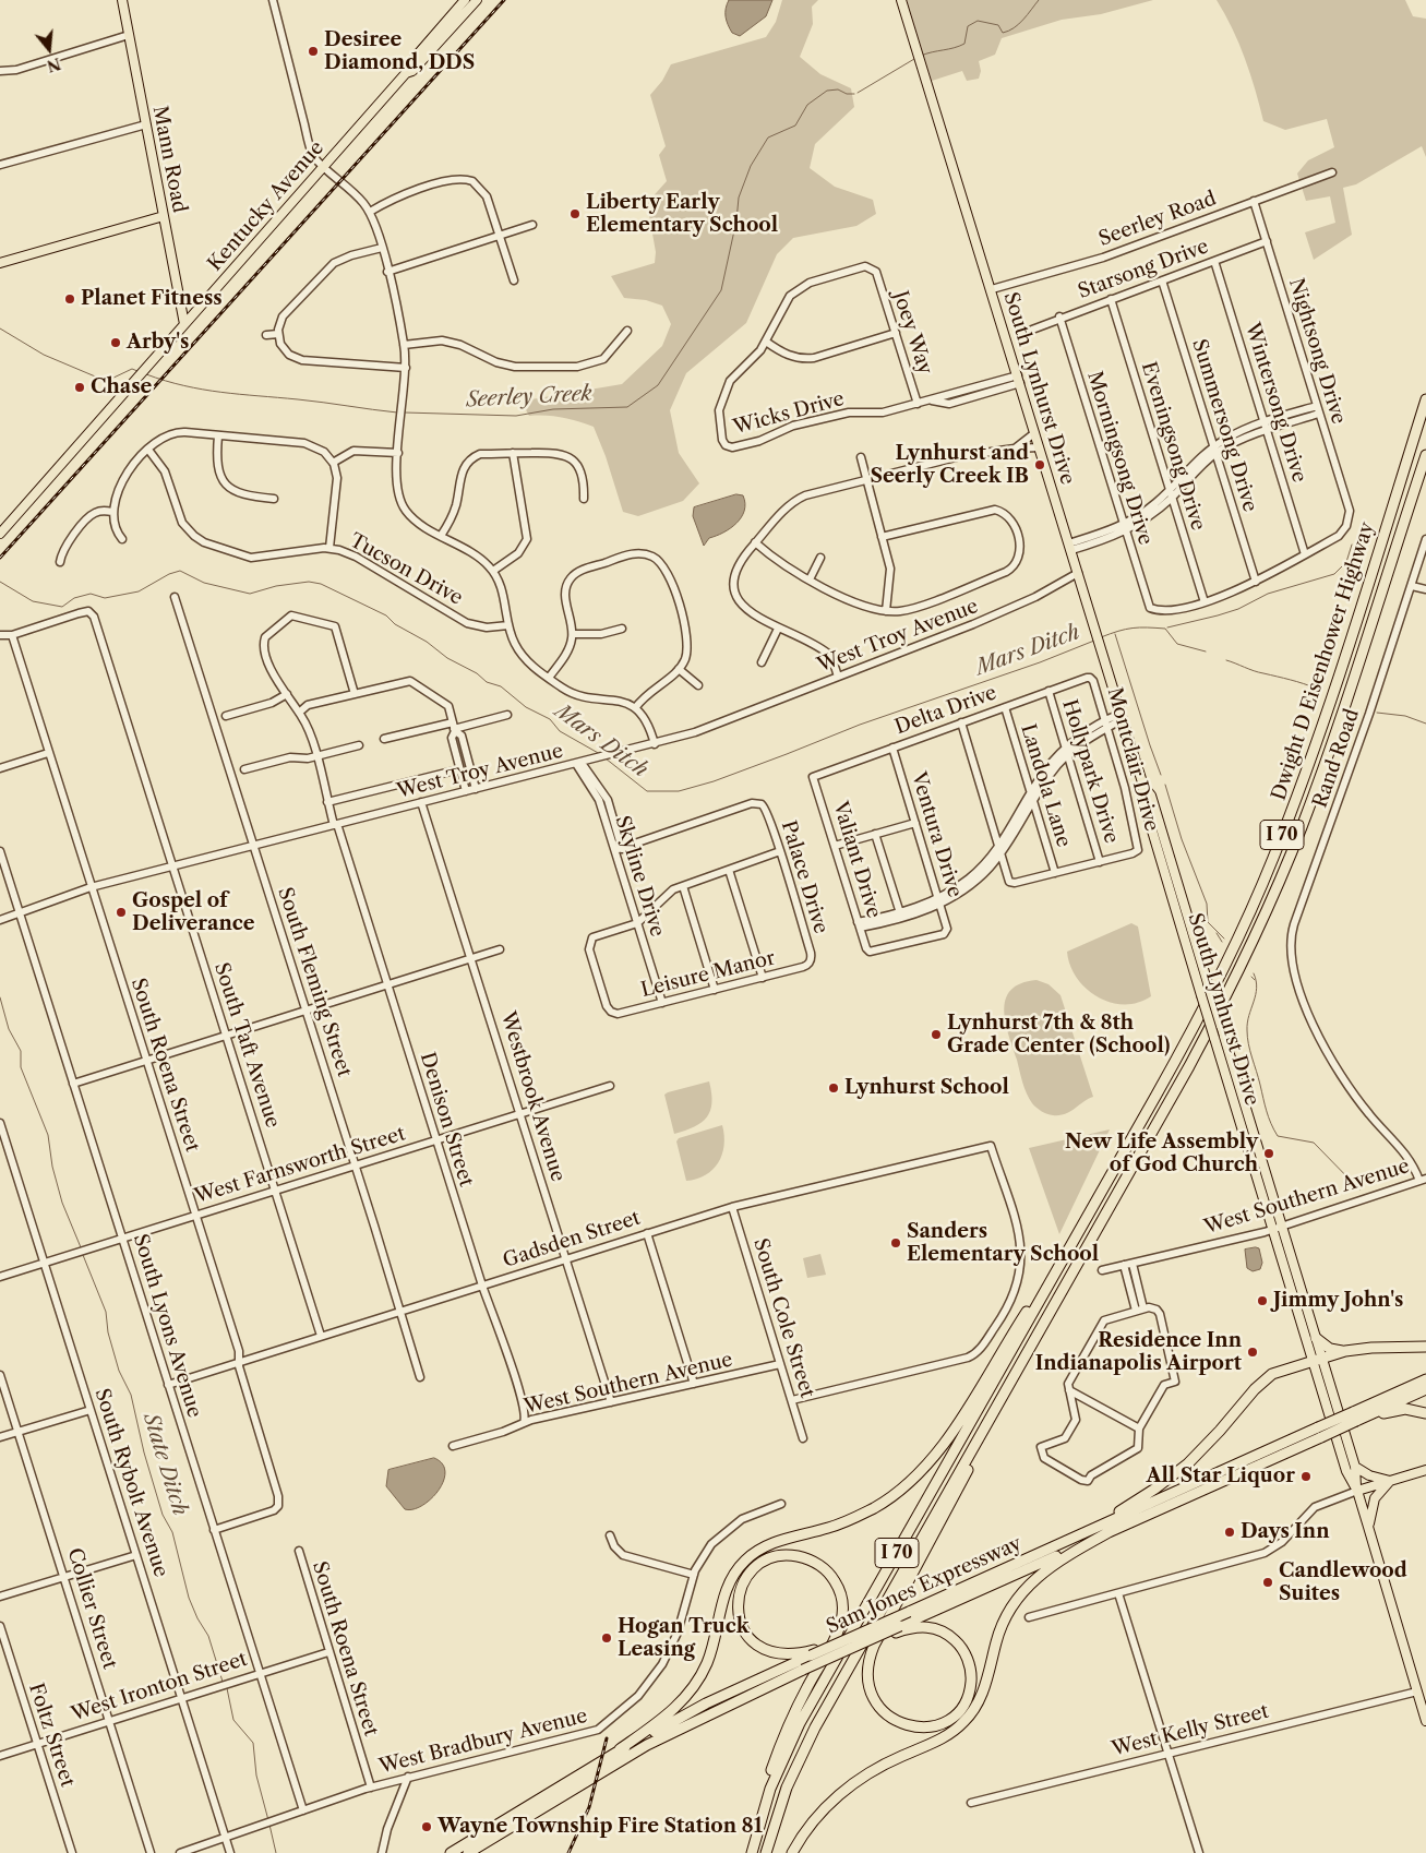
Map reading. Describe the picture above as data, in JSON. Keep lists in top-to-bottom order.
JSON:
{
  "streets": {
    "highway": ["Dwight D Eisenhower Highway", "I 70", "Sam Jones Expressway"],
    "main road": ["Mann Road", "Kentucky Avenue", "South Lynhurst Drive"],
    "street": [
      "Seerley Road",
      "Starsong Drive",
      "Joey Way",
      "Nightsong Drive",
      "Wintersong Drive",
      "Wicks Drive",
      "Summersong Drive",
      "Eveningsong Drive",
      "Morningsong Drive",
      "Tucson Drive",
      "West Troy Avenue",
      "Delta Drive",
      "Rand Road",
      "Montclair Drive",
      "Hollypark Drive",
      "Landola Lane",
      "Ventura Drive",
      "Valiant Drive",
      "Skyline Drive",
      "Palace Drive",
      "Leisure Manor",
      "South Fleming Street",
      "South Taft Avenue",
      "South Roena Street",
      "Westbrook Avenue",
      "Denison Street",
      "West Farnsworth Street",
      "West Southern Avenue",
      "Gadsden Street",
      "South Cole Street",
      "South Lyons Avenue",
      "South Rybolt Avenue",
      "Collier Street",
      "West Ironton Street",
      "West Kelly Street",
      "Foltz Street",
      "West Bradbury Avenue"
    ]
  },
  "crossings": [
    ["Mann Road", "Kentucky Avenue"],
    ["Seerley Road", "Nightsong Drive"],
    ["Seerley Road", "South Lynhurst Drive"],
    ["Starsong Drive", "Nightsong Drive"],
    ["Starsong Drive", "Wintersong Drive"],
    ["Starsong Drive", "Summersong Drive"],
    ["Starsong Drive", "Eveningsong Drive"],
    ["Starsong Drive", "Morningsong Drive"],
    ["Joey Way", "Wicks Drive"],
    ["Nightsong Drive", "Wintersong Drive"],
    ["South Lynhurst Drive", "Wicks Drive"],
    ["South Lynhurst Drive", "West Troy Avenue"],
    ["South Lynhurst Drive", "West Southern Avenue"],
    ["South Lynhurst Drive", "West Kelly Street"],
    ["Eveningsong Drive", "Morningsong Drive"],
    ["West Troy Avenue", "Skyline Drive"],
    ["West Troy Avenue", "South Fleming Street"],
    ["West Troy Avenue", "South Taft Avenue"],
    ["West Troy Avenue", "South Roena Street"],
    ["West Troy Avenue", "Westbrook Avenue"],
    ["West Troy Avenue", "Denison Street"],
    ["West Troy Avenue", "South Lyons Avenue"],
    ["Delta Drive", "Montclair Drive"],
    ["Delta Drive", "Hollypark Drive"],
    ["Delta Drive", "Landola Lane"],
    ["Delta Drive", "Ventura Drive"],
    ["Delta Drive", "Valiant Drive"],
    ["Rand Road", "West Southern Avenue"],
    ["Montclair Drive", "Hollypark Drive"],
    ["Ventura Drive", "Valiant Drive"],
    ["Skyline Drive", "Palace Drive"],
    ["Skyline Drive", "Leisure Manor"],
    ["Palace Drive", "Leisure Manor"],
    ["South Fleming Street", "West Farnsworth Street"],
    ["South Fleming Street", "Gadsden Street"],
    ["South Taft Avenue", "South Roena Street"],
    ["South Taft Avenue", "West Farnsworth Street"],
    ["South Taft Avenue", "Gadsden Street"],
    ["South Roena Street", "West Farnsworth Street"],
    ["South Roena Street", "Gadsden Street"],
    ["South Roena Street", "South Lyons Avenue"],
    ["South Roena Street", "West Ironton Street"],
    ["South Roena Street", "West Bradbury Avenue"],
    ["Westbrook Avenue", "West Farnsworth Street"],
    ["Westbrook Avenue", "West Southern Avenue"],
    ["Westbrook Avenue", "Gadsden Street"],
    ["Denison Street", "West Farnsworth Street"],
    ["Denison Street", "West Southern Avenue"],
    ["Denison Street", "Gadsden Street"],
    ["West Farnsworth Street", "South Lyons Avenue"],
    ["West Farnsworth Street", "South Rybolt Avenue"],
    ["West Southern Avenue", "South Cole Street"],
    ["Gadsden Street", "South Cole Street"],
    ["Gadsden Street", "South Lyons Avenue"],
    ["South Lyons Avenue", "West Ironton Street"],
    ["South Lyons Avenue", "West Bradbury Avenue"],
    ["South Rybolt Avenue", "West Ironton Street"],
    ["South Rybolt Avenue", "West Bradbury Avenue"],
    ["Collier Street", "West Ironton Street"],
    ["West Ironton Street", "Foltz Street"]
  ],
  "water": ["Seerley Creek", "Mars Ditch", "State Ditch"],
  "places": [
    "Desiree Diamond, DDS",
    "Liberty Early Elementary School",
    "Planet Fitness",
    "Arby's",
    "Chase",
    "Lynhurst and Seerly Creek IB",
    "Gospel of Deliverance",
    "Lynhurst 7th & 8th Grade Center (School)",
    "Lynhurst School",
    "New Life Assembly of God Church",
    "Sanders Elementary School",
    "Jimmy John's",
    "Residence Inn Indianapolis Airport",
    "All Star Liquor",
    "Days Inn",
    "Candlewood Suites",
    "Hogan Truck Leasing",
    "Wayne Township Fire Station 81"
  ],
  "north": "bottom"
}
